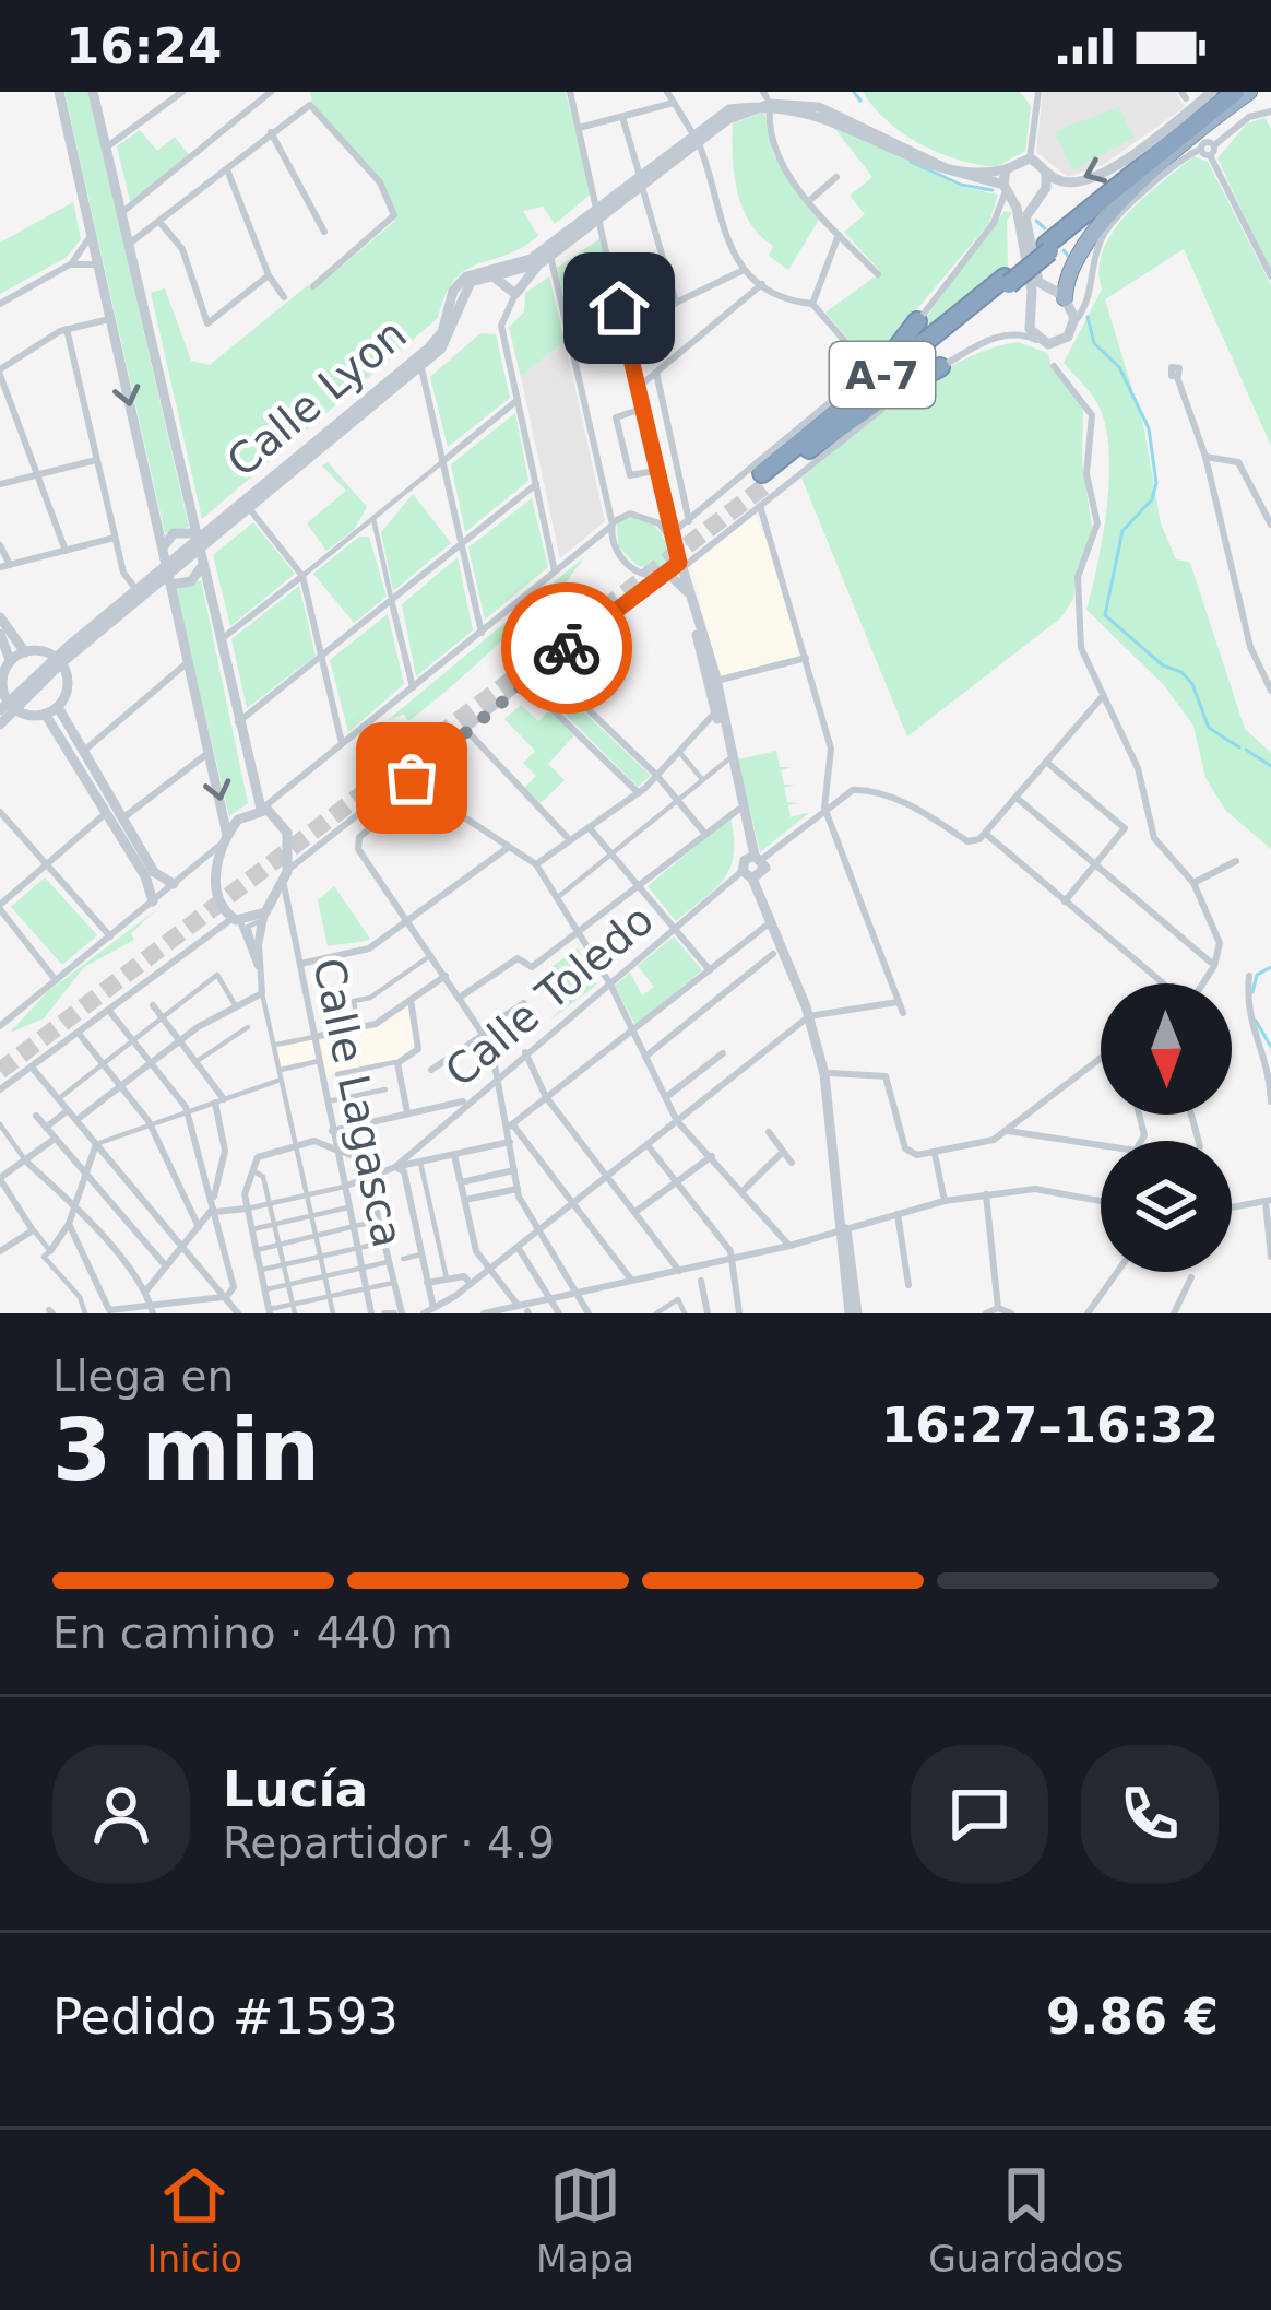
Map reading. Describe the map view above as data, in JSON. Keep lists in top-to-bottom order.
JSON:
{
  "streets": {
    "highway": ["A-7"],
    "street": ["Calle Lyon", "Calle Toledo", "Calle Lagasca"]
  },
  "north": "bottom",
  "page": {
    "status": "16:24",
    "heading": ["3 min", "Llega en", "16:27–16:32"],
    "panel": [
      "Lucía",
      "Repartidor · 4.9",
      "Pedido #1593",
      "9.86 €"
    ],
    "bar": "En camino · 440 m",
    "tabs": ["Inicio", "Mapa", "Guardados"]
  }
}
